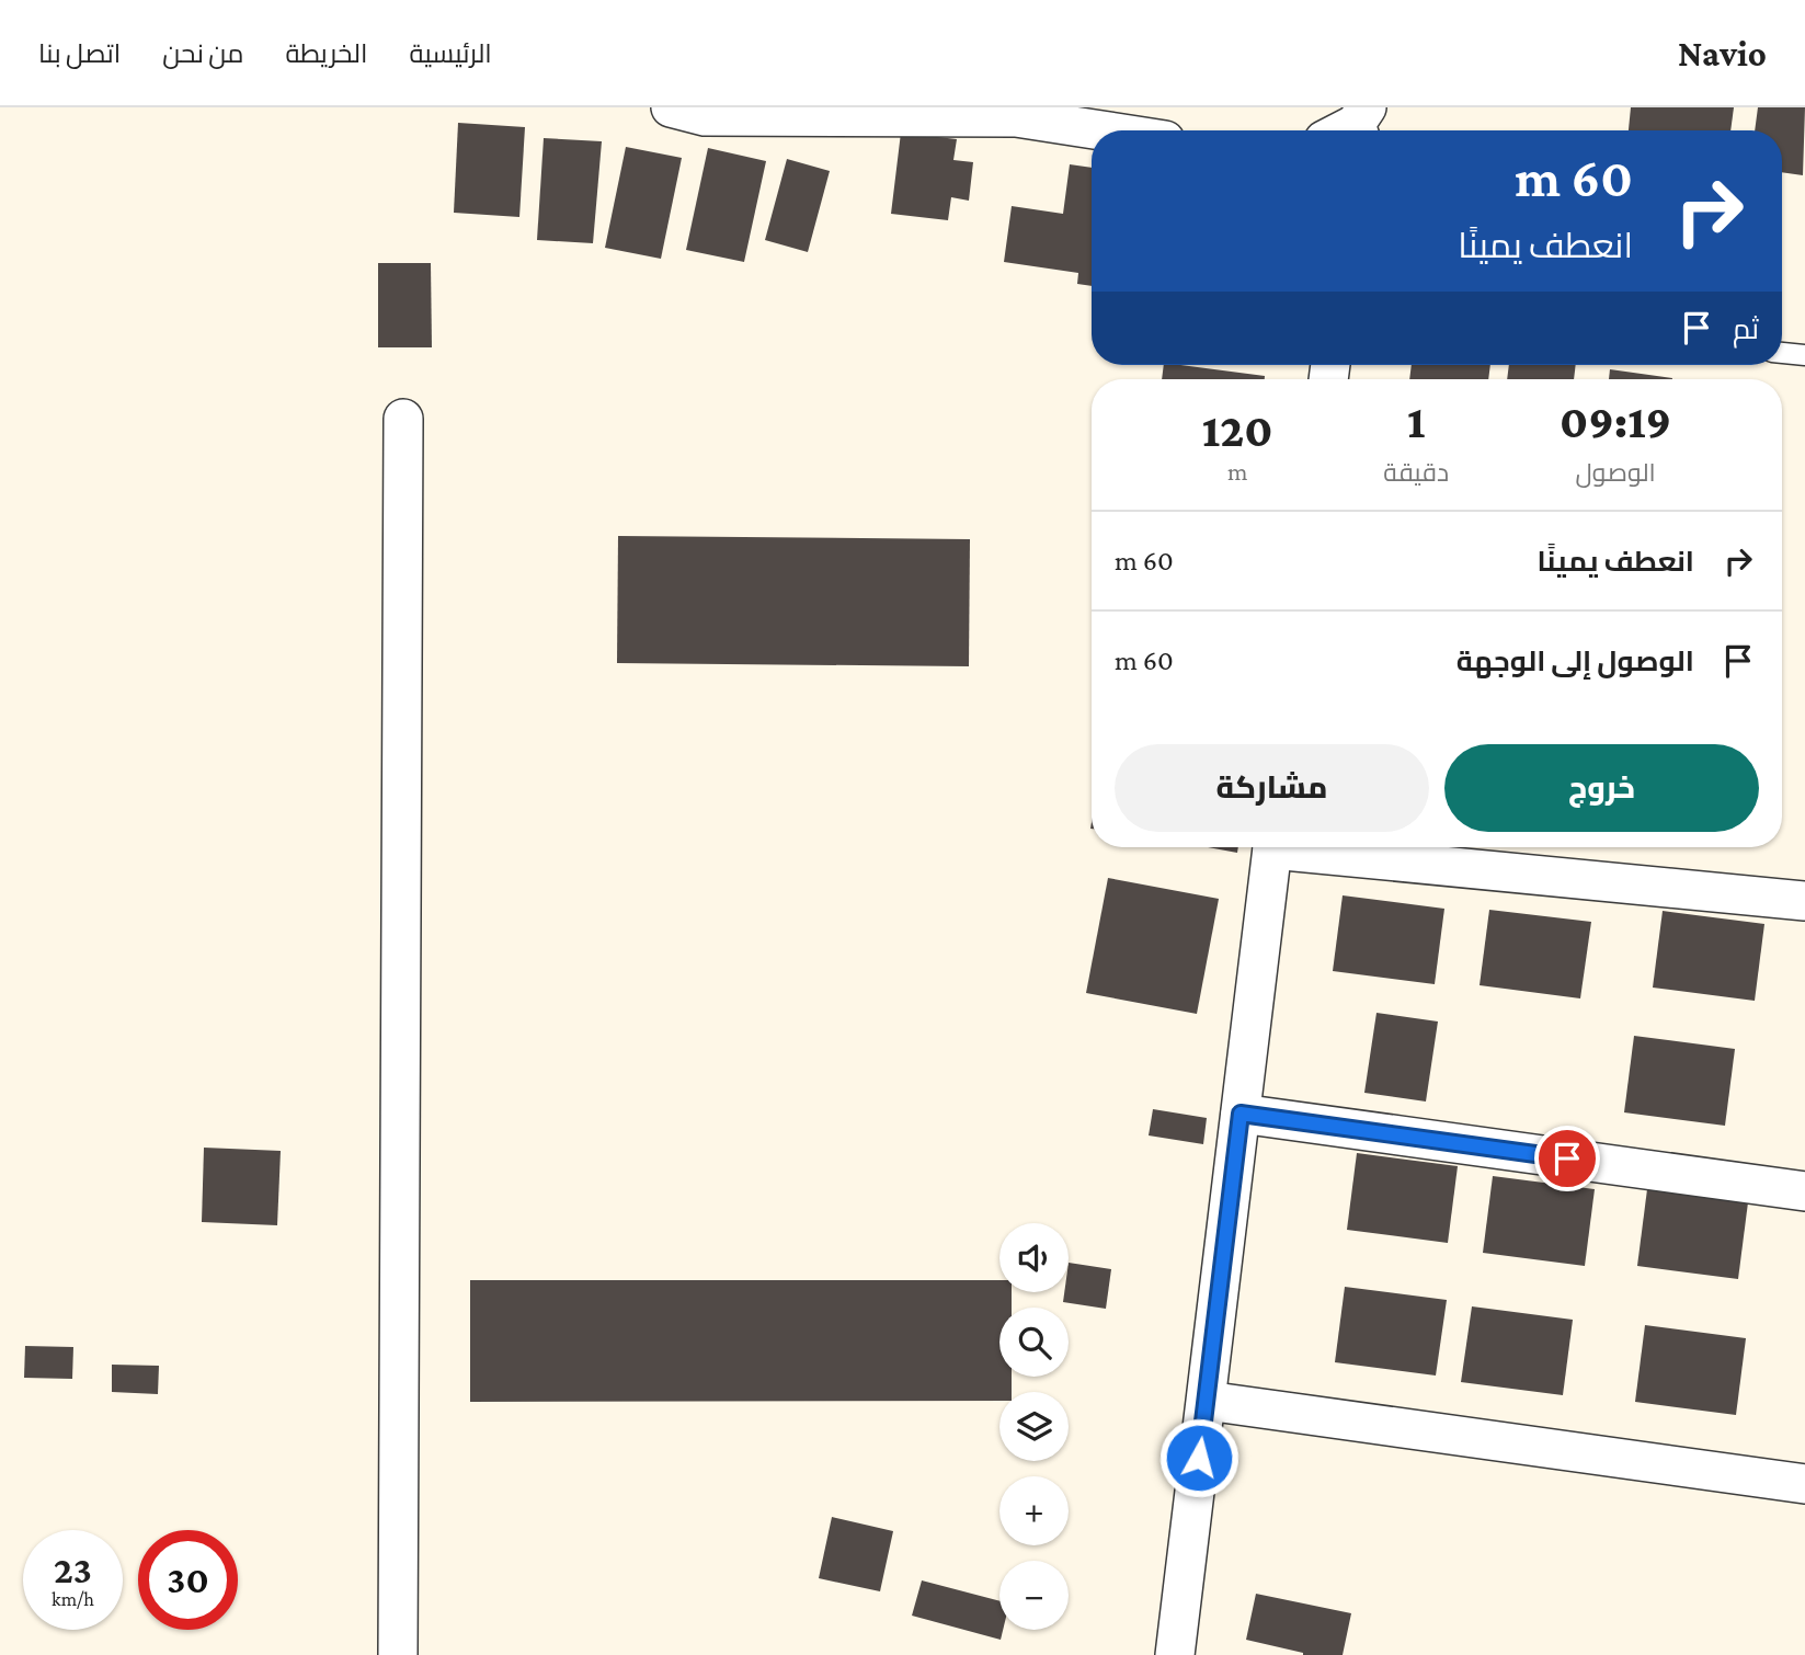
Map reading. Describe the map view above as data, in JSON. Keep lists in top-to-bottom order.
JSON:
{
  "page": {
    "header": "Navio",
    "nav": [
      "الرئيسية",
      "الخريطة",
      "من نحن",
      "اتصل بنا"
    ],
    "turn": ["60 m", "انعطف يمينًا"],
    "then": "ثم",
    "eta": [
      "09:19",
      "الوصول",
      "1",
      "دقيقة",
      "120",
      "m"
    ],
    "list": [
      {
        "name": "انعطف يمينًا",
        "value": "60 m"
      },
      {
        "name": "الوصول إلى الوجهة",
        "value": "60 m"
      }
    ],
    "buttons": ["خروج", "مشاركة"],
    "map_buttons": ["+", "−"],
    "speed": "23 km/h",
    "limit": "30"
  }
}
